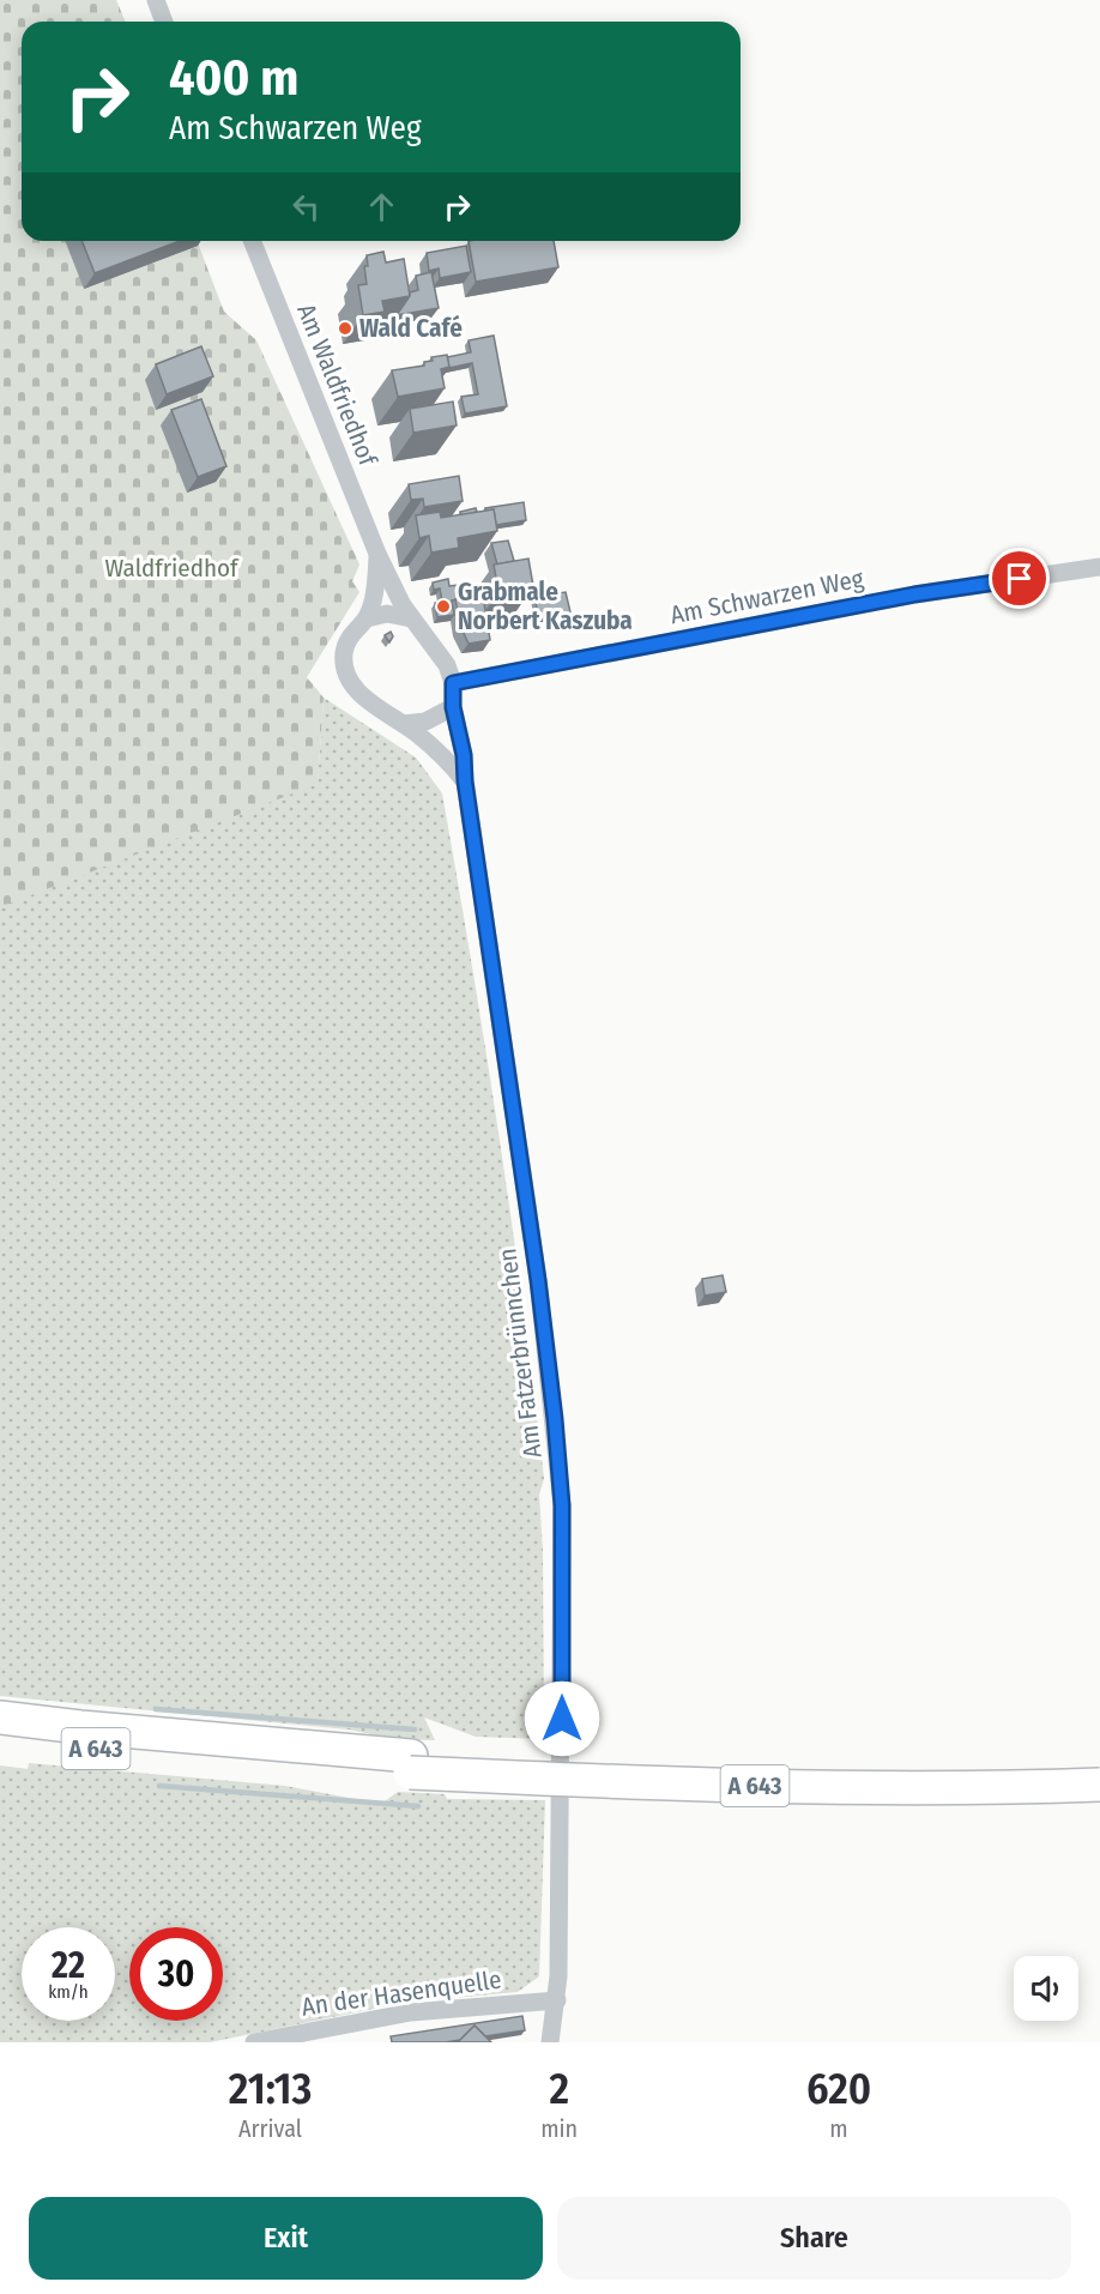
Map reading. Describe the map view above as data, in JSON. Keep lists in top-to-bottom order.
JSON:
{
  "streets": {
    "highway": ["A 643"],
    "street": [
      "Am Waldfriedhof",
      "Am Schwarzen Weg",
      "Am Fatzerbrünnchen",
      "An der Hasenquelle"
    ]
  },
  "crossings": [
    ["Am Schwarzen Weg", "Am Fatzerbrünnchen"],
    ["Am Fatzerbrünnchen", "An der Hasenquelle"]
  ],
  "parks": ["Waldfriedhof"],
  "places": ["Wald Café", "Grabmale Norbert Kaszuba"],
  "page": {
    "turn": ["400 m", "Am Schwarzen Weg"],
    "speed": "22 km/h",
    "limit": "30",
    "eta": [
      "21:13",
      "Arrival",
      "2",
      "min",
      "620",
      "m"
    ],
    "buttons": ["Exit", "Share"]
  }
}
